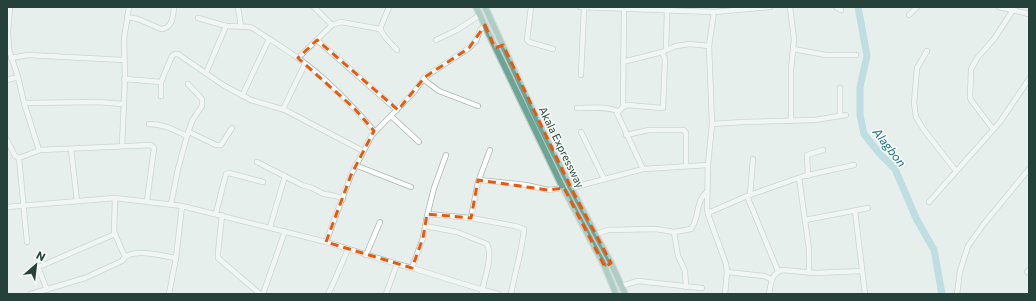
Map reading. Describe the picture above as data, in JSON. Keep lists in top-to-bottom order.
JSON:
{
  "streets": {
    "main road": ["Akala Expressway"]
  },
  "water": ["Alagbon"],
  "north": "top right"
}
